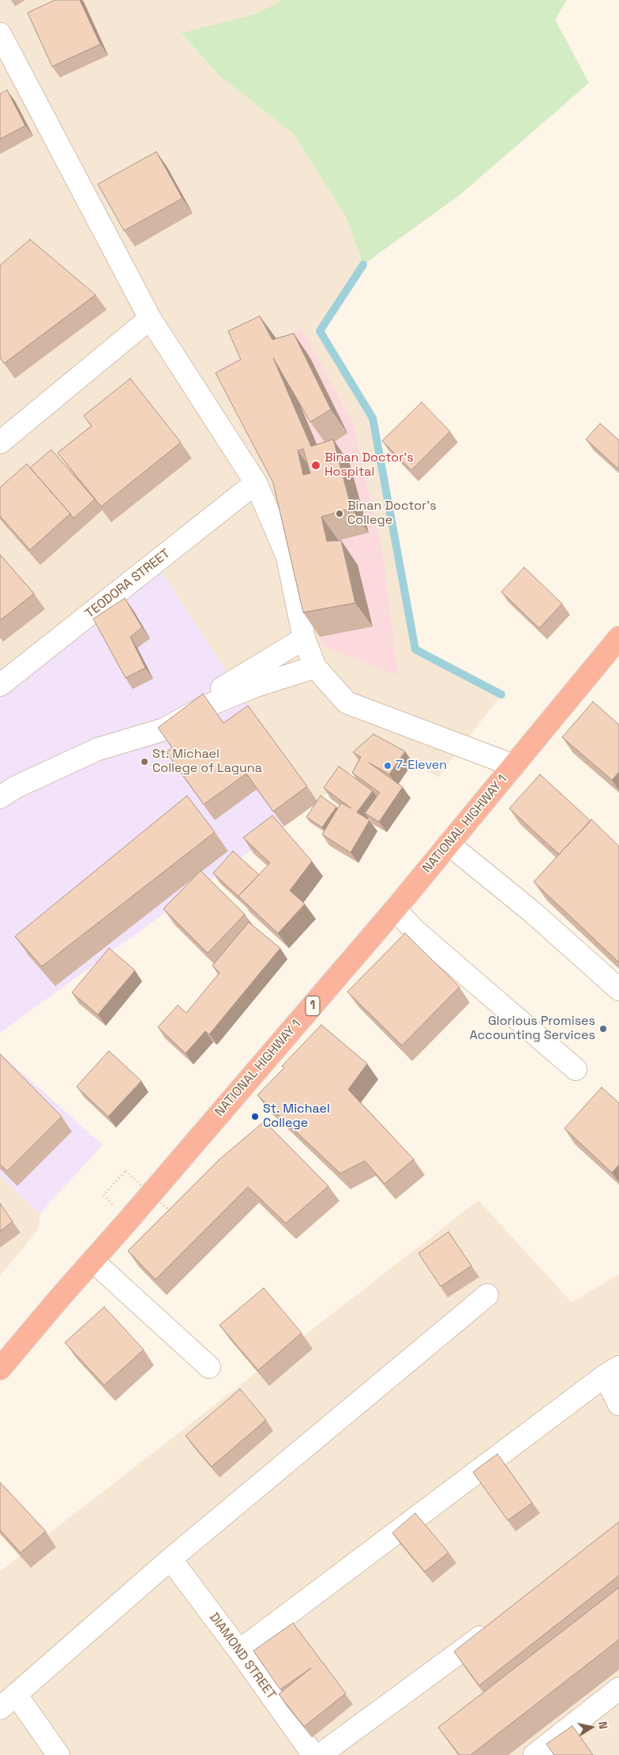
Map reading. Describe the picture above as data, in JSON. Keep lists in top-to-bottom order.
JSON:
{
  "streets": {
    "highway": ["NATIONAL HIGHWAY 1", "1"],
    "street": ["TEODORA STREET", "DIAMOND STREET"]
  },
  "places": [
    "Binan Doctor's Hospital",
    "Binan Doctor's College",
    "St. Michael College of Laguna",
    "7-Eleven",
    "Glorious Promises Accounting Services",
    "St. Michael College"
  ],
  "north": "right"
}
